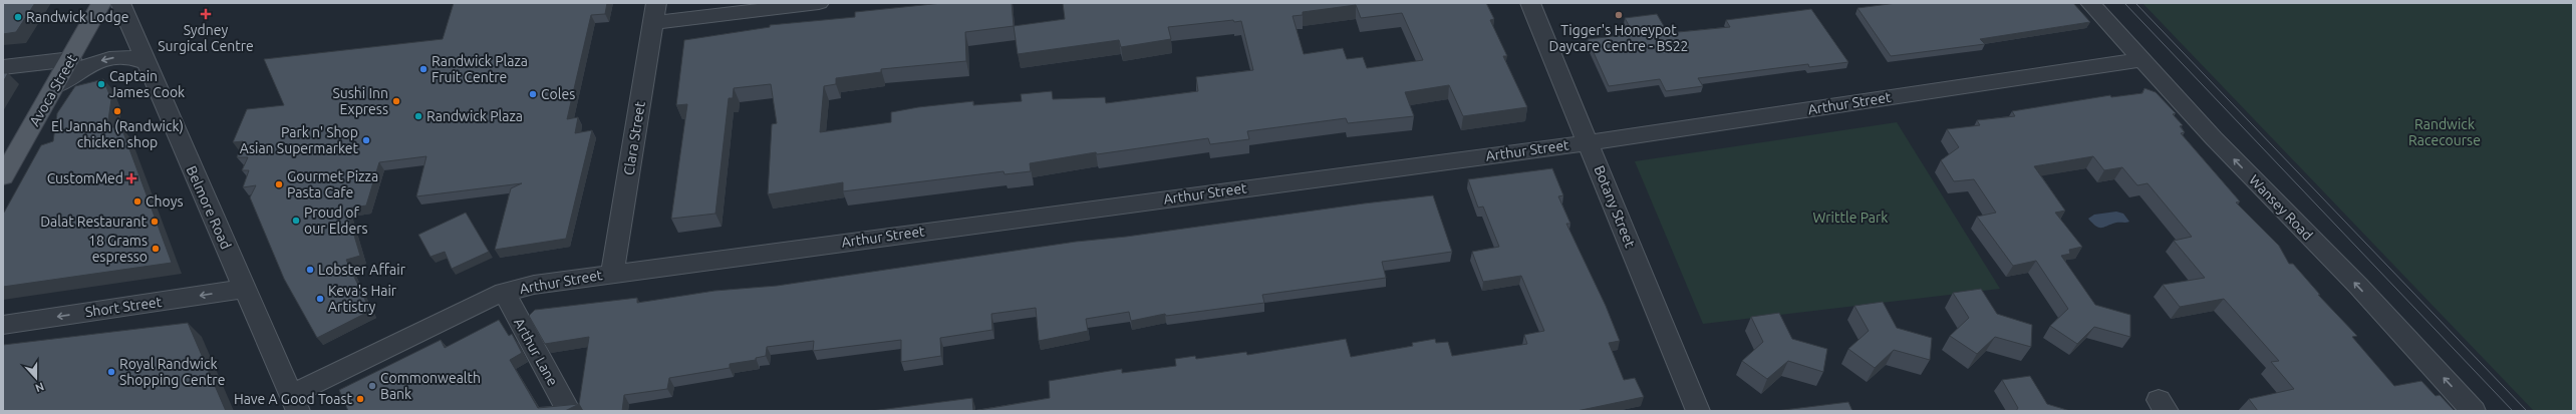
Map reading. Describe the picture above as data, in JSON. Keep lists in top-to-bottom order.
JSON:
{
  "streets": {
    "main road": ["Avoca Street"],
    "street": [
      "Arthur Street",
      "Clara Street",
      "Botany Street",
      "Belmore Road",
      "Wansey Road",
      "Short Street",
      "Arthur Lane"
    ]
  },
  "crossings": [
    ["Arthur Street", "Clara Street"],
    ["Arthur Street", "Botany Street"],
    ["Arthur Street", "Belmore Road"],
    ["Arthur Street", "Wansey Road"],
    ["Arthur Street", "Arthur Lane"],
    ["Belmore Road", "Short Street"]
  ],
  "one_way": ["Wansey Road", "Short Street"],
  "parks": ["Randwick Racecourse", "Writtle Park"],
  "places": {
    "health": ["Sydney Surgical Centre", "CustomMed"],
    "other": [
      "Tigger's Honeypot Daycare Centre - BS22",
      "Randwick Lodge",
      "Randwick Plaza Fruit Centre",
      "Captain James Cook",
      "Coles",
      "Sushi Inn Express",
      "El Jannah (Randwick) chicken shop",
      "Randwick Plaza",
      "Park n' Shop Asian Supermarket",
      "Gourmet Pizza Pasta Cafe",
      "Choys",
      "Proud of our Elders",
      "Dalat Restaurant",
      "18 Grams espresso",
      "Lobster Affair",
      "Keva's Hair Artistry",
      "Royal Randwick Shopping Centre",
      "Commonwealth Bank",
      "Have A Good Toast"
    ]
  },
  "north": "bottom"
}
